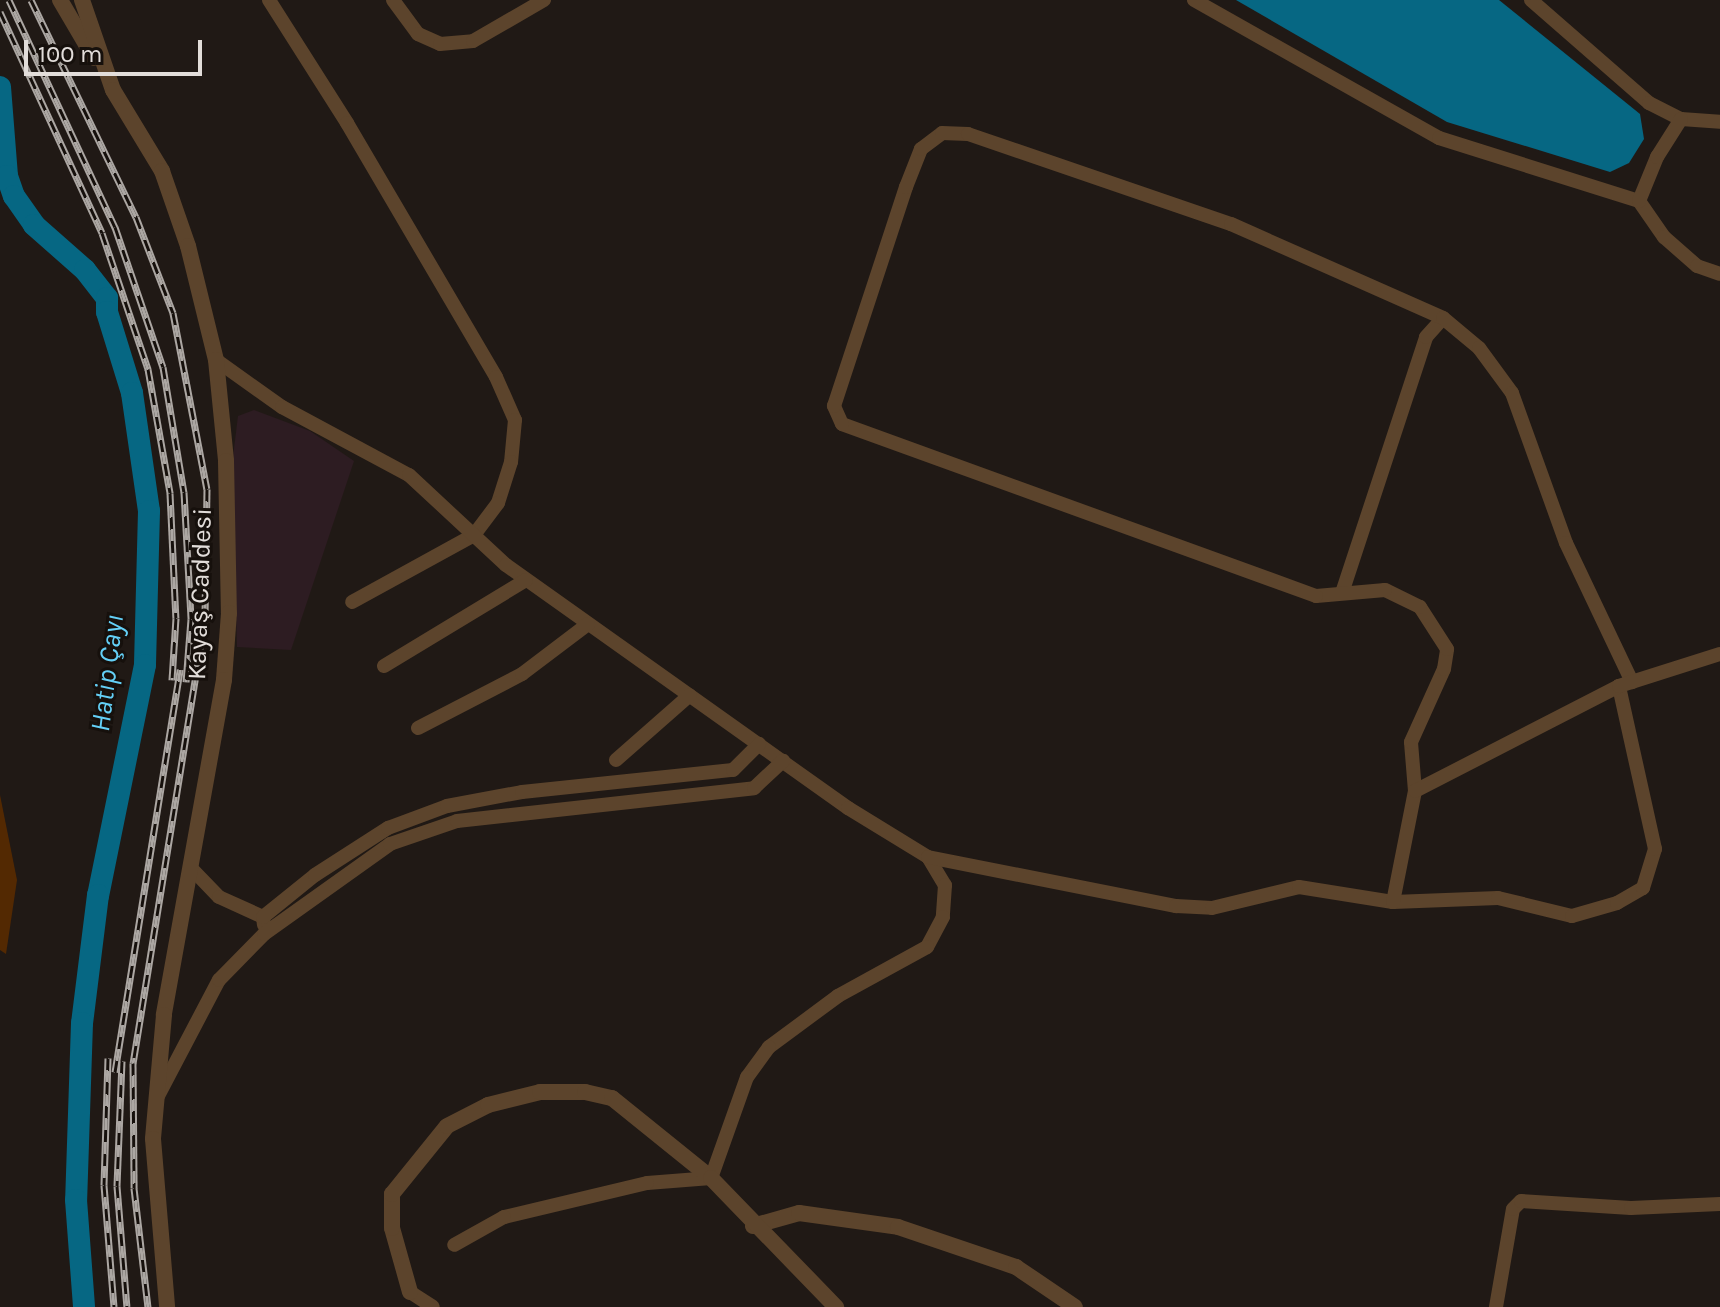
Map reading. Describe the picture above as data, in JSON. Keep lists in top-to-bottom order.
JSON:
{
  "streets": {
    "street": ["Kayaş Caddesi"]
  },
  "water": ["Hatip Çayı"],
  "scale_bar": "100 m"
}
